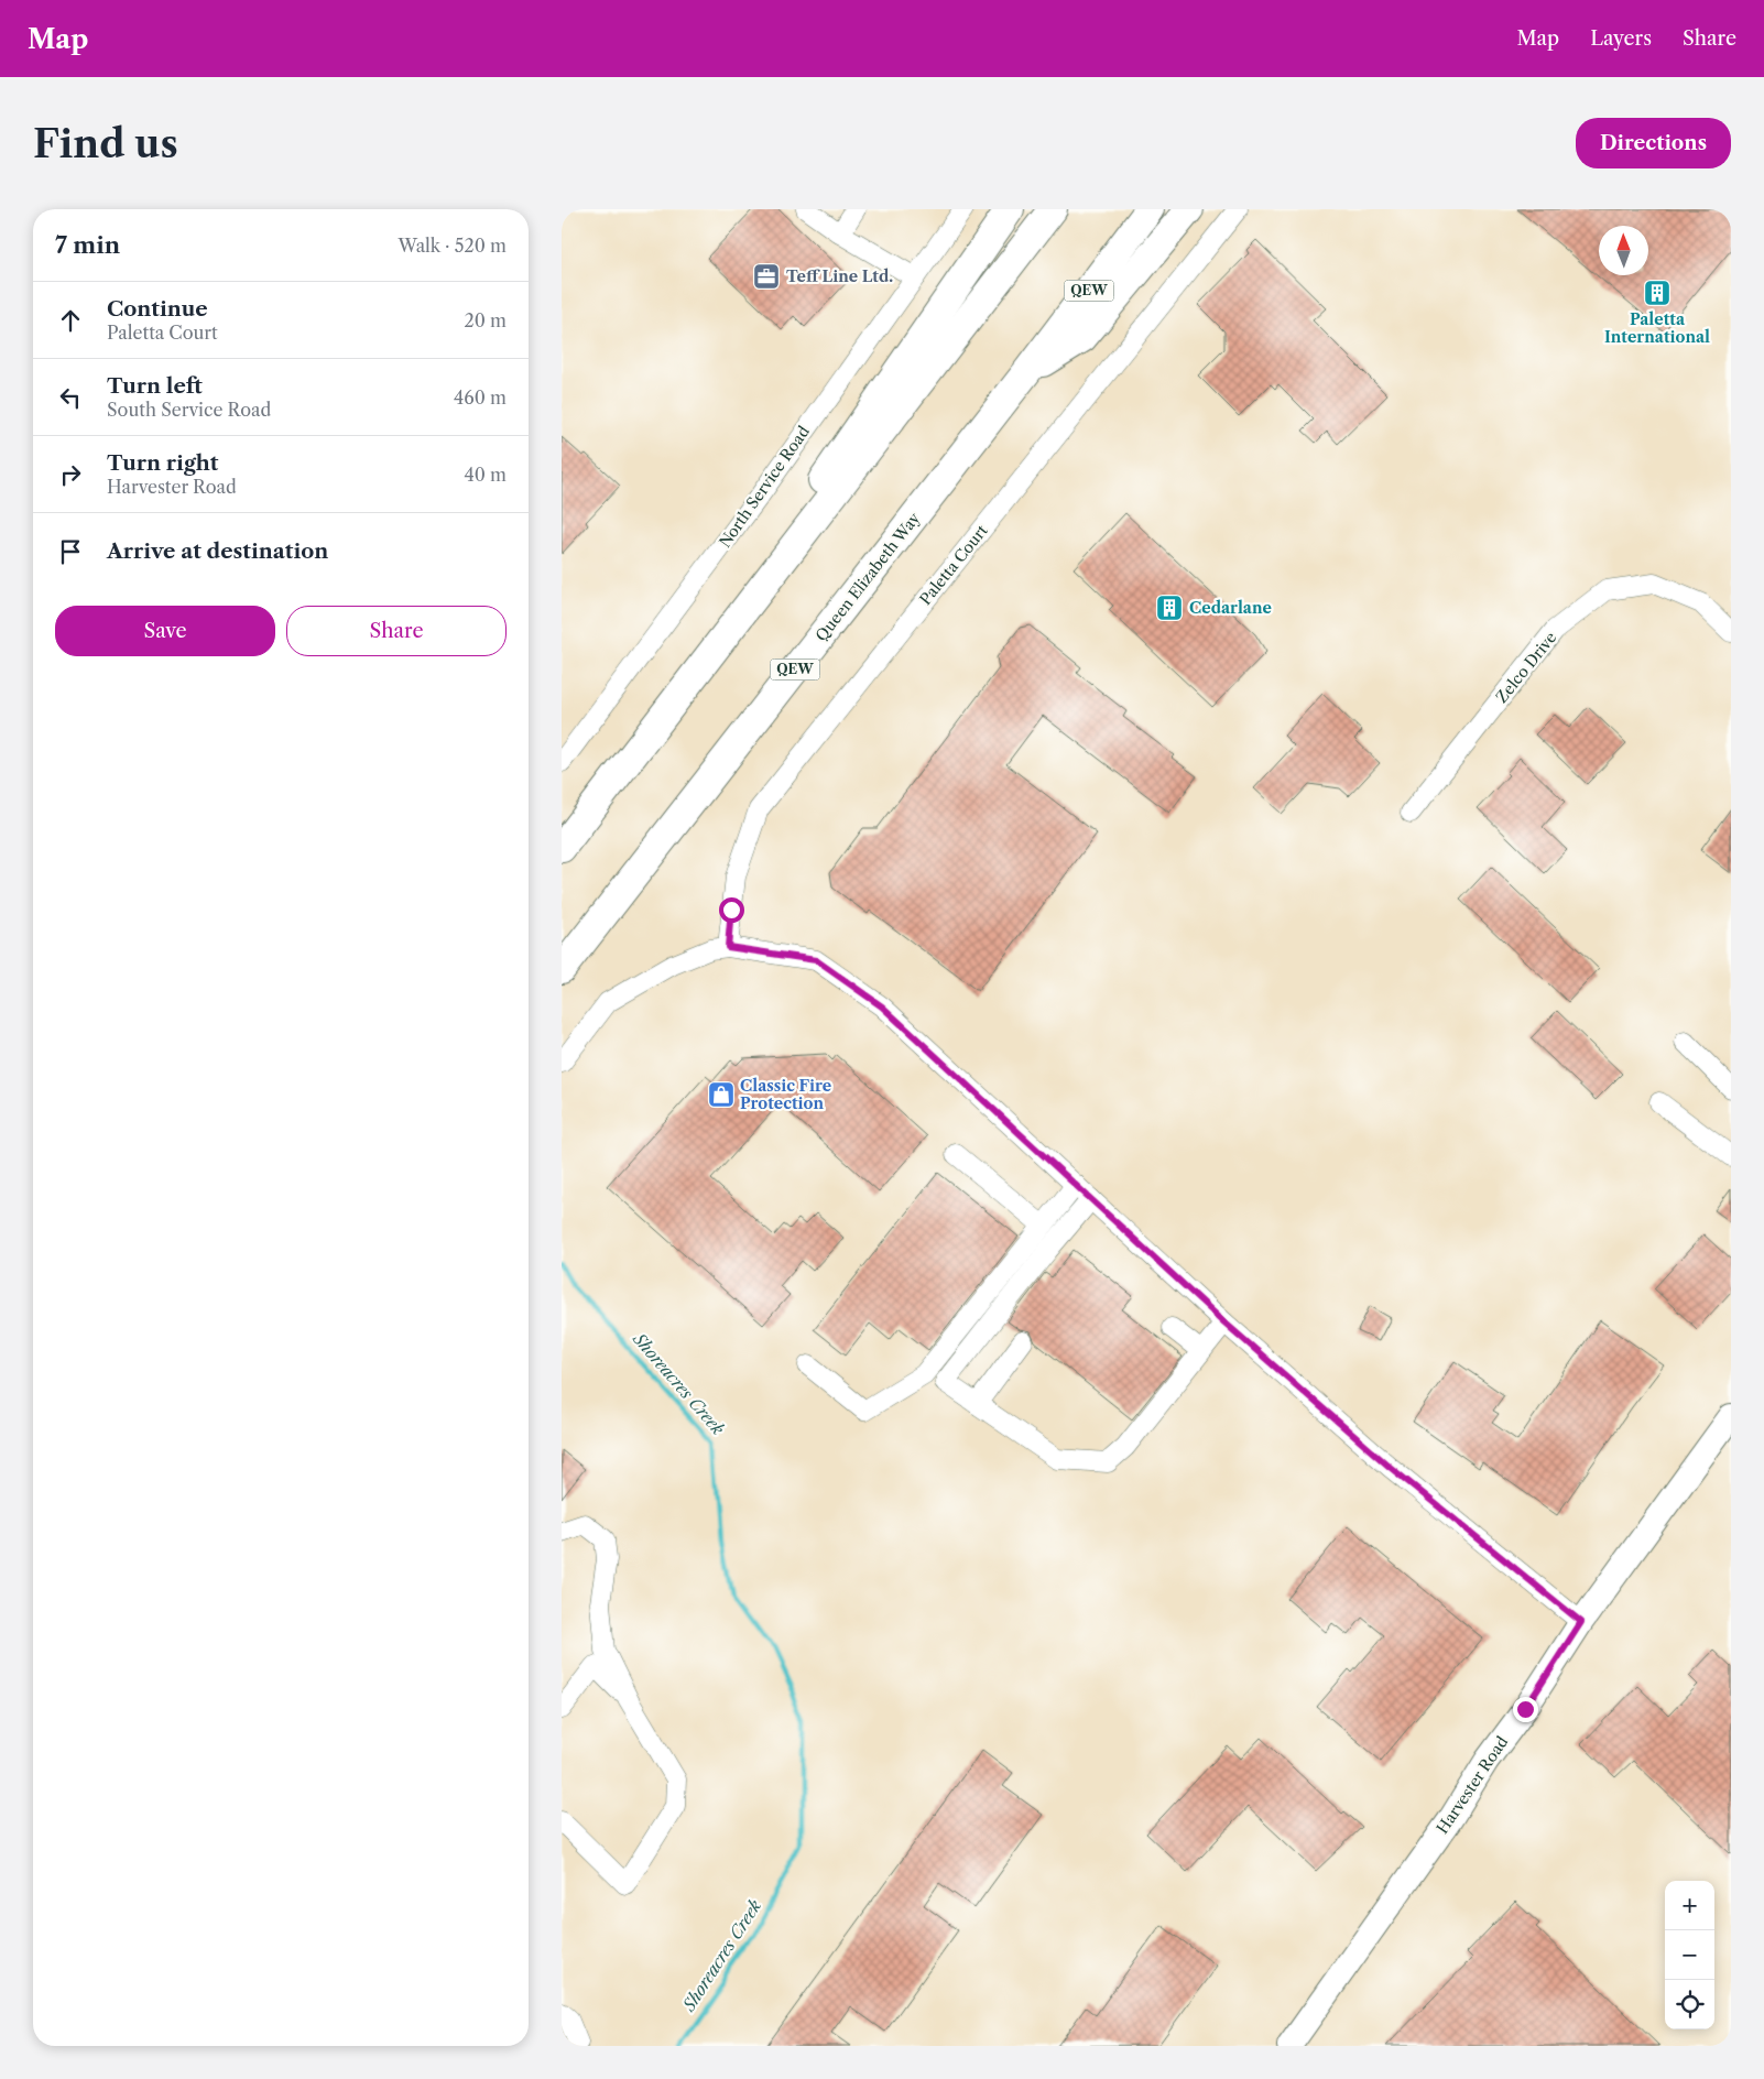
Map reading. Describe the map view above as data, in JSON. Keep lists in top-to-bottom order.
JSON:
{
  "streets": {
    "highway": ["QEW", "Queen Elizabeth Way"],
    "main road": ["Harvester Road"],
    "street": ["North Service Road", "Paletta Court", "Zelco Drive"]
  },
  "water": ["Shoreacres Creek"],
  "places": {
    "office": ["Teff Line Ltd."],
    "building": ["Paletta International", "Cedarlane"],
    "shop": ["Classic Fire Protection"]
  },
  "north": "top",
  "page": {
    "header": "Map",
    "nav": ["Map", "Layers", "Share"],
    "buttons": [
      "Directions",
      ["Save", "Share"]
    ],
    "title": "Find us",
    "heading": ["7 min", "Walk · 520 m"],
    "list": [
      ["Continue", "Paletta Court", "20 m"],
      ["Turn left", "South Service Road", "460 m"],
      ["Turn right", "Harvester Road", "40 m"],
      "Arrive at destination"
    ],
    "map_buttons": ["+", "−"]
  }
}
